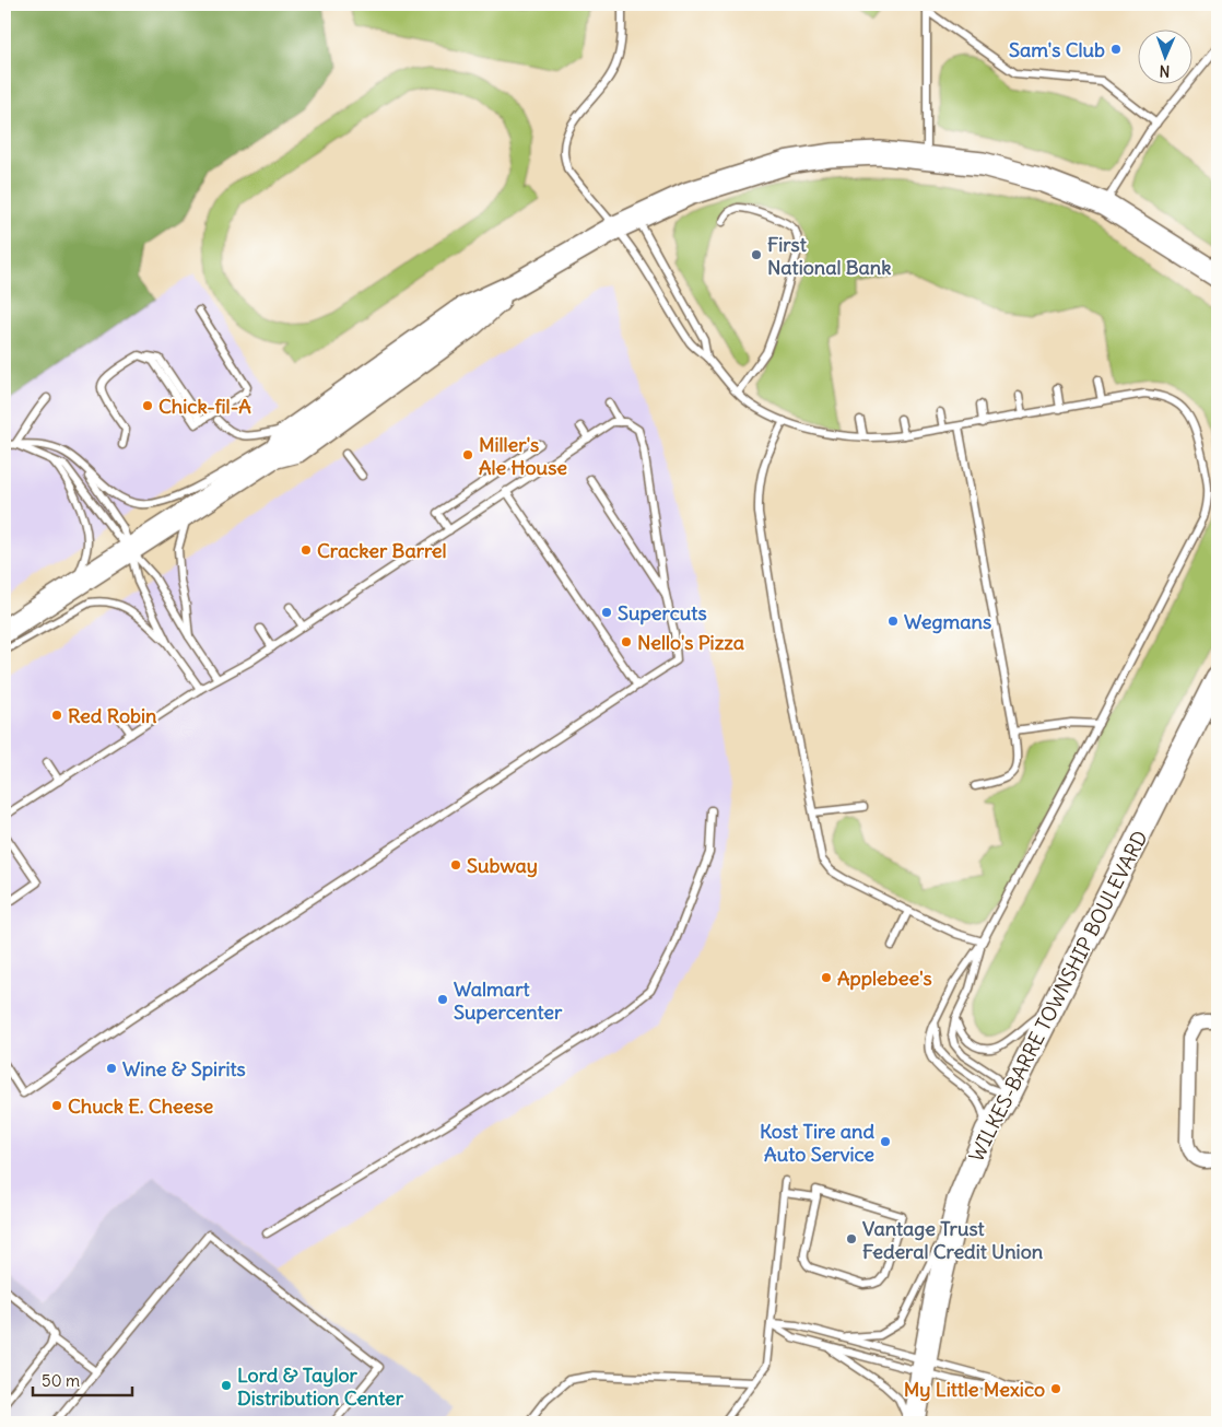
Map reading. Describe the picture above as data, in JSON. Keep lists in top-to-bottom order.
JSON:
{
  "streets": {
    "main road": ["WILKES-BARRE TOWNSHIP BOULEVARD"]
  },
  "places": [
    "Sam's Club",
    "First National Bank",
    "Chick-fil-A",
    "Miller's Ale House",
    "Cracker Barrel",
    "Supercuts",
    "Wegmans",
    "Nello's Pizza",
    "Red Robin",
    "Subway",
    "Applebee's",
    "Walmart Supercenter",
    "Wine & Spirits",
    "Chuck E. Cheese",
    "Kost Tire and Auto Service",
    "Vantage Trust Federal Credit Union",
    "Lord & Taylor Distribution Center",
    "My Little Mexico"
  ],
  "scale_bar": "50 m",
  "north": "bottom"
}
